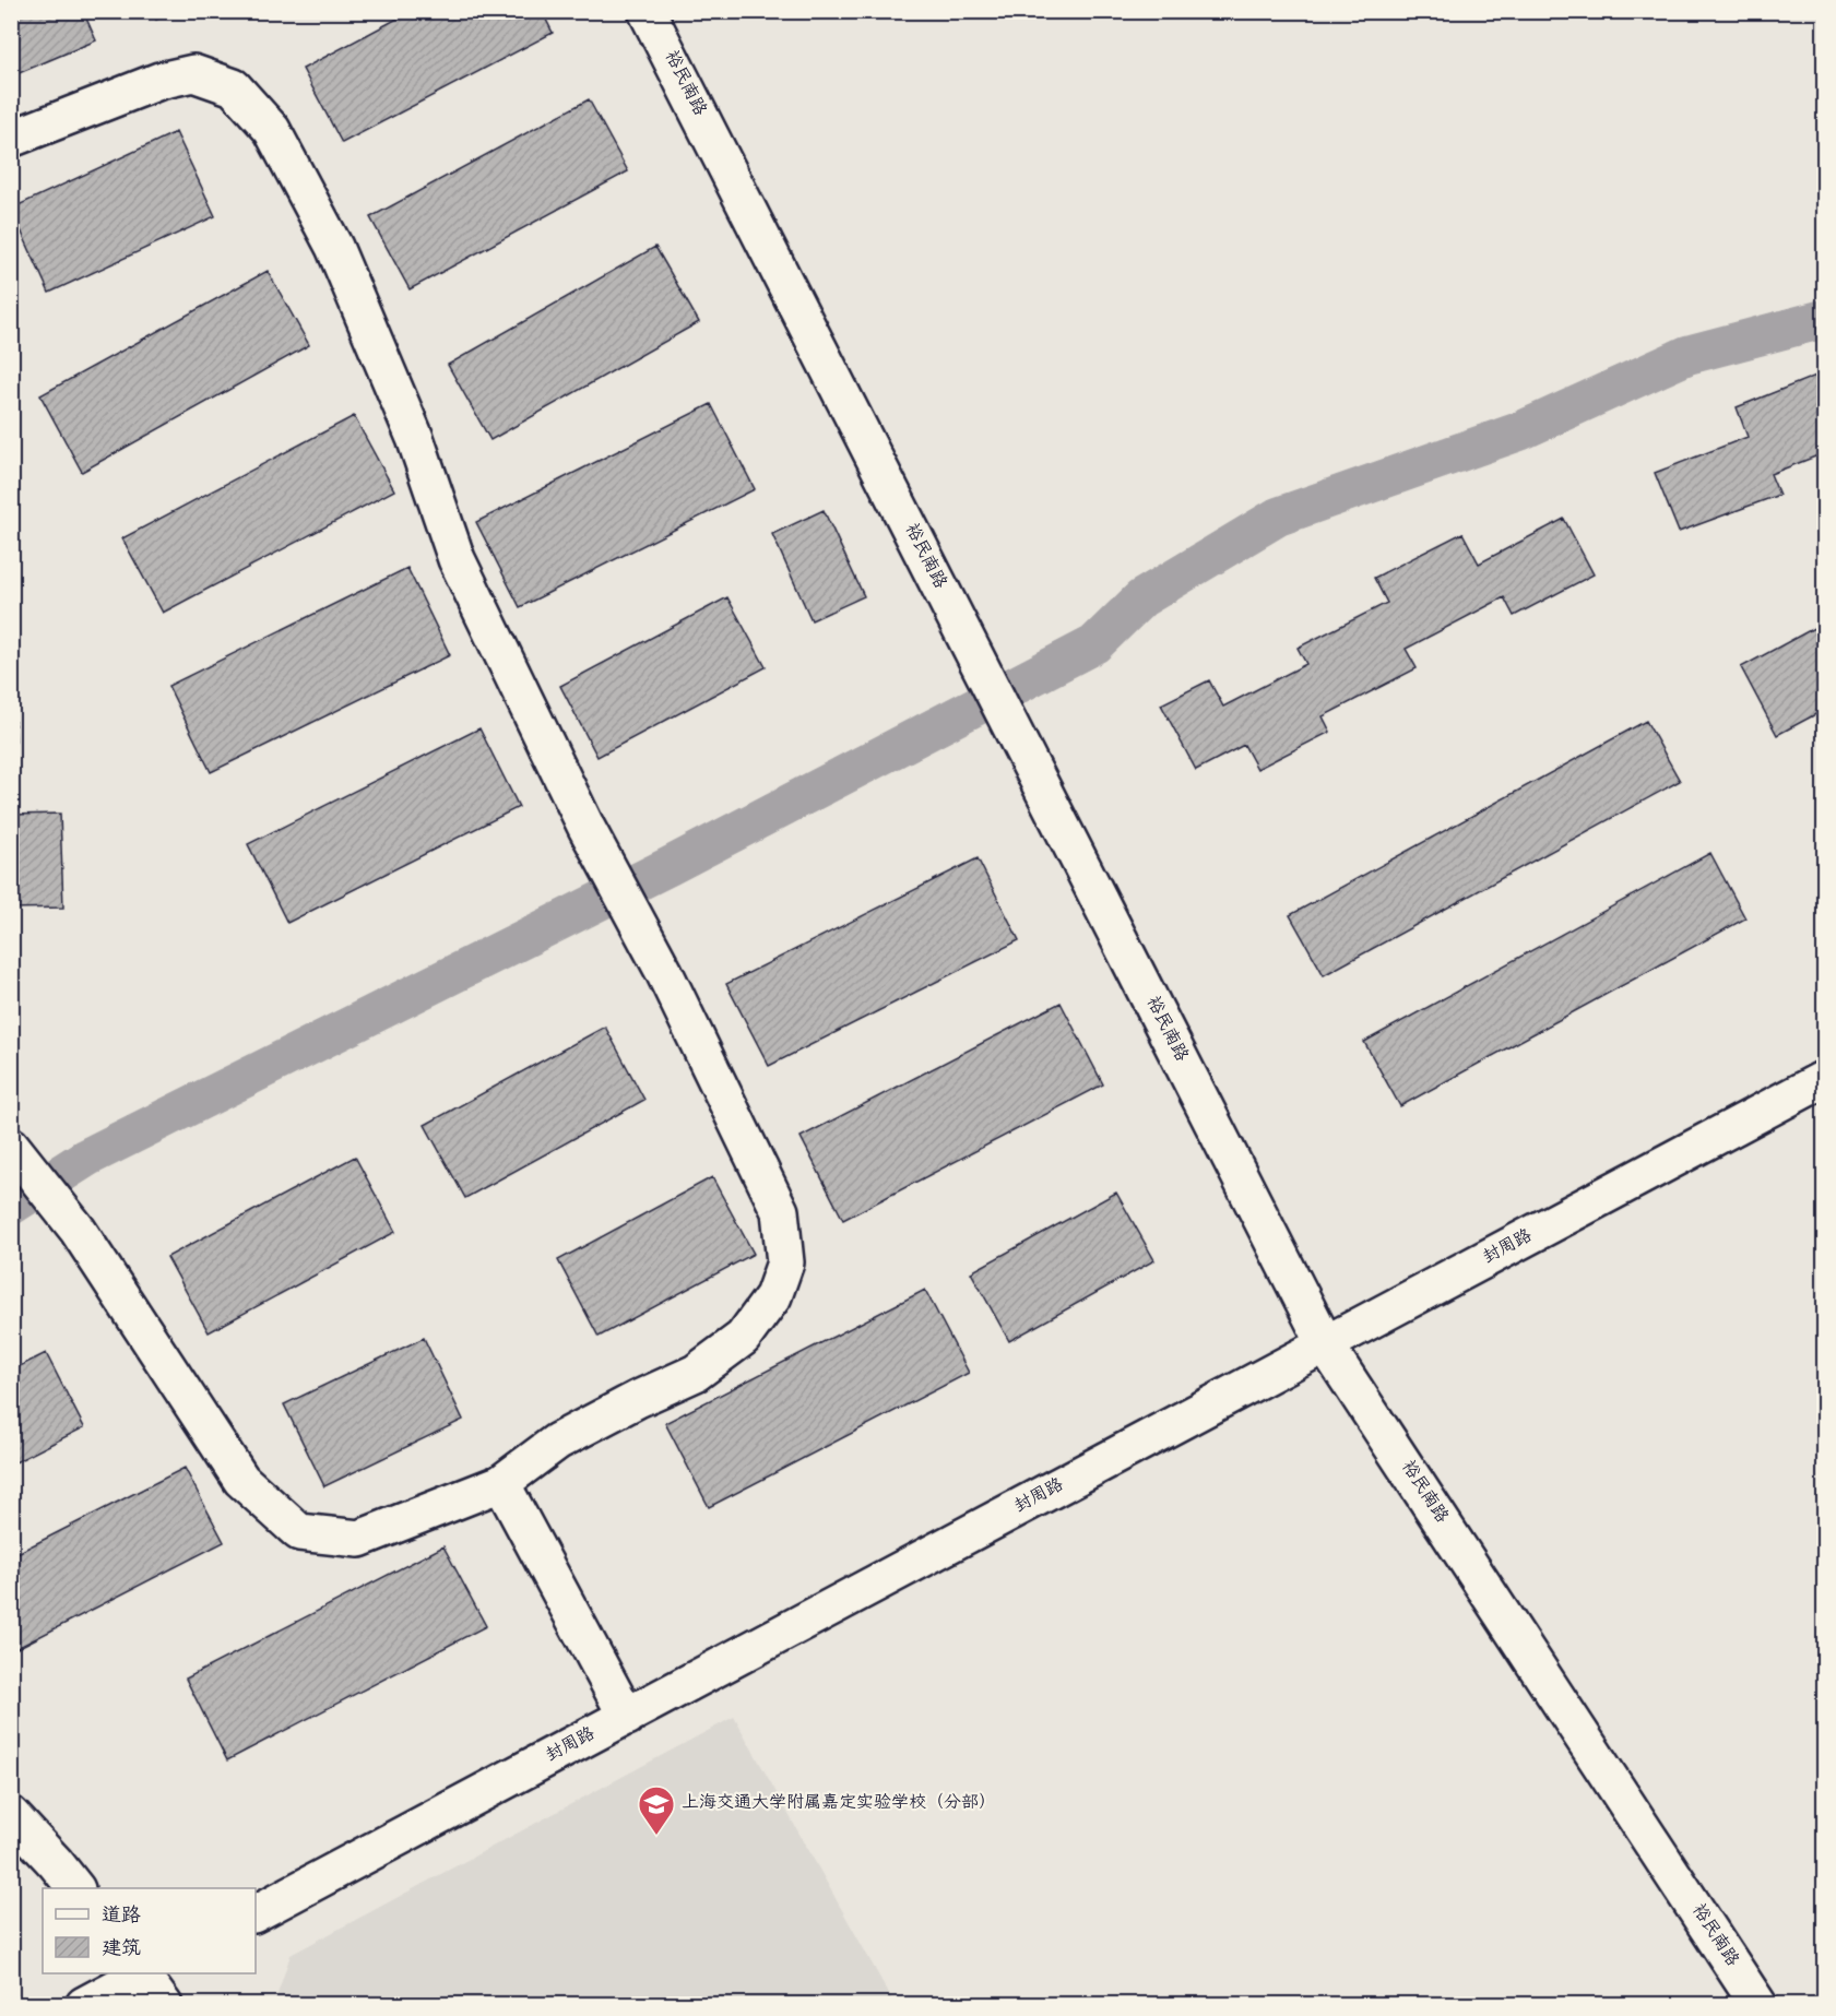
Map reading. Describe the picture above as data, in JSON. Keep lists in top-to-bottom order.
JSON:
{
  "streets": {
    "street": ["裕民南路", "封周路"]
  },
  "crossings": [
    ["裕民南路", "封周路"]
  ],
  "places": {
    "school or university": ["上海交通大学附属嘉定实验学校（分部）"]
  },
  "legend": ["道路", "建筑"]
}
